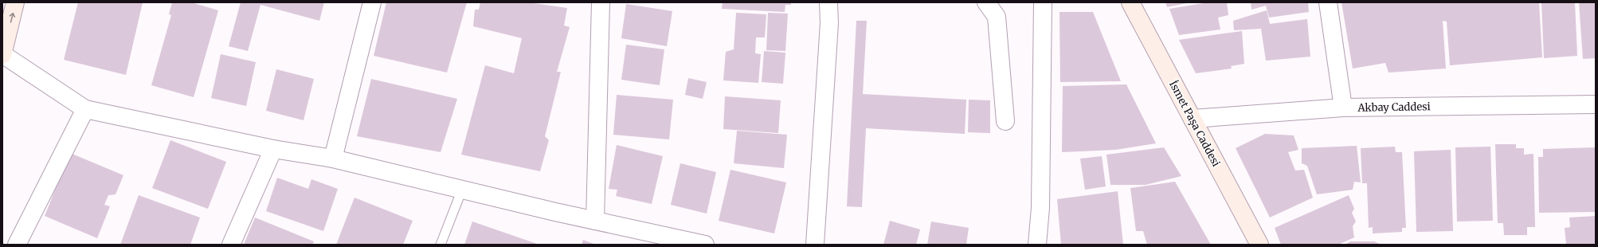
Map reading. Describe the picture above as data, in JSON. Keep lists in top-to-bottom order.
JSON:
{
  "streets": {
    "main road": ["İsmet Paşa Caddesi"],
    "street": ["Akbay Caddesi"]
  },
  "crossings": [
    ["Akbay Caddesi", "İsmet Paşa Caddesi"]
  ]
}
